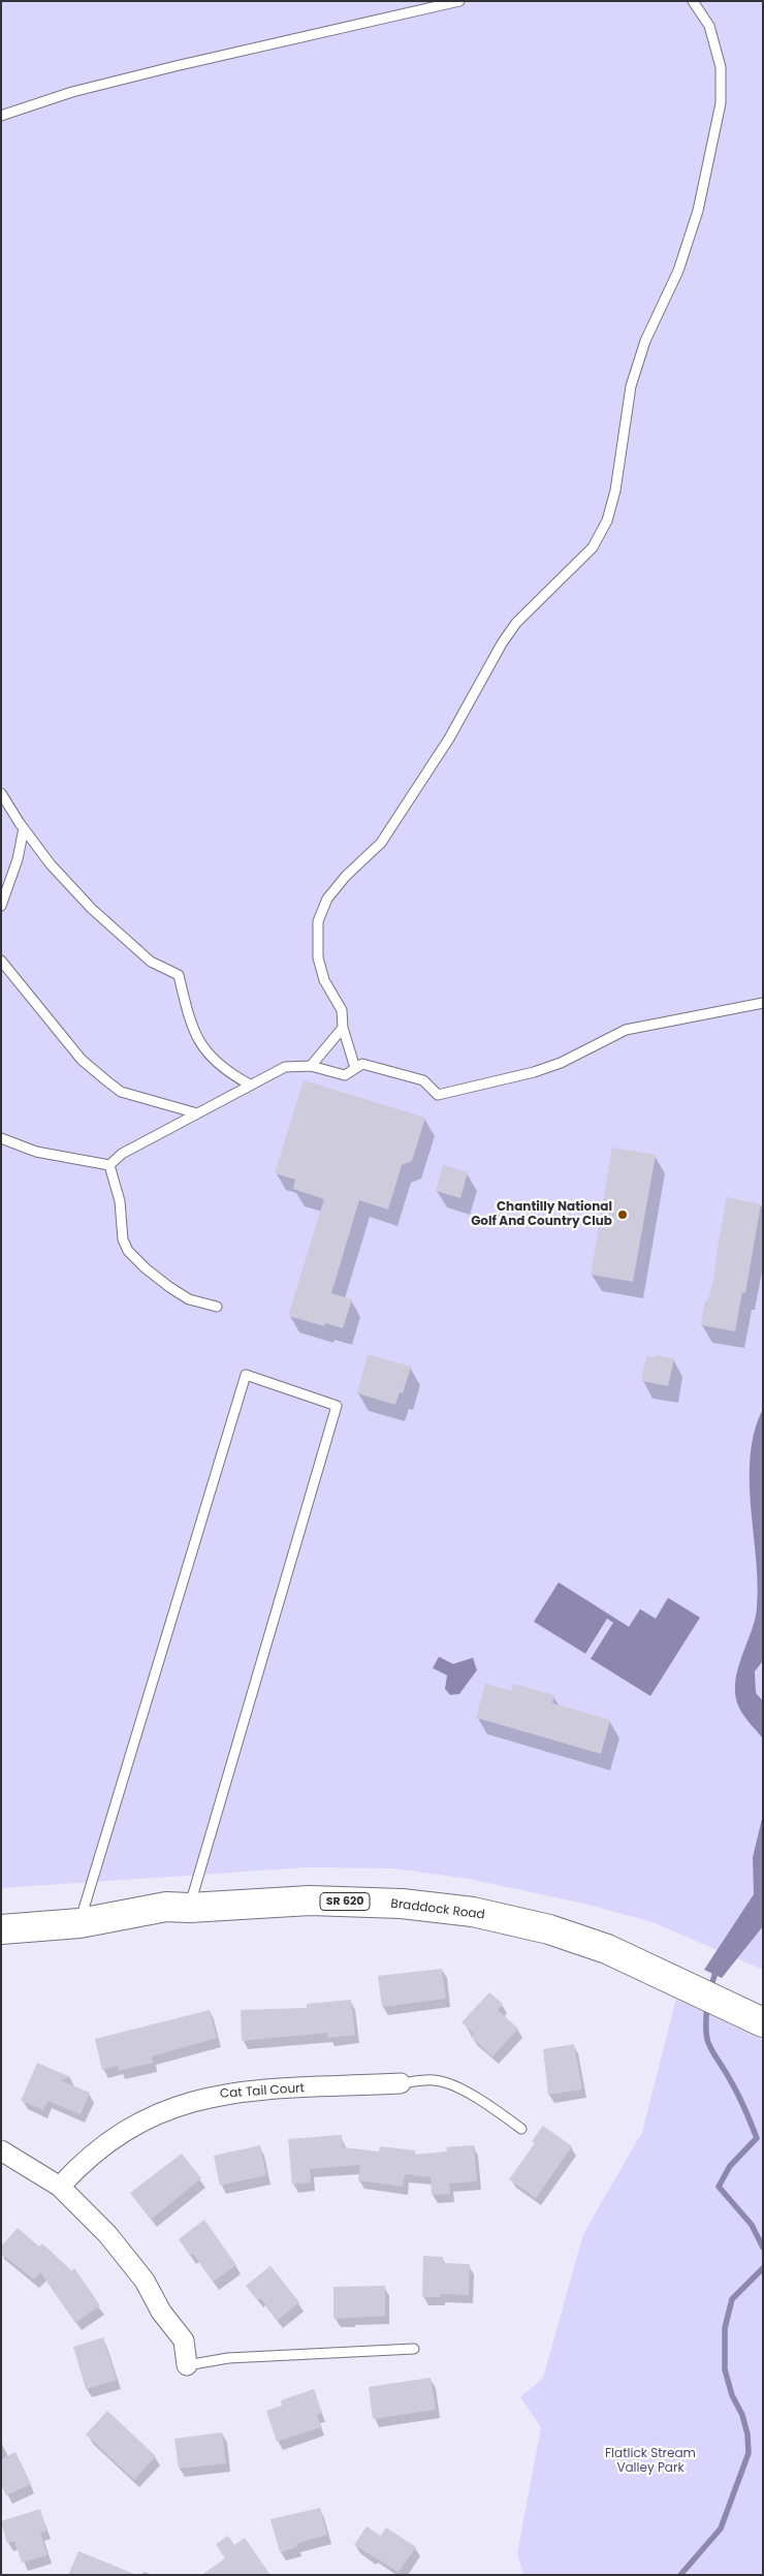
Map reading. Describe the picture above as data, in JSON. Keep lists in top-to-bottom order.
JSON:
{
  "streets": {
    "main road": ["SR 620", "Braddock Road"],
    "street": ["Cat Tail Court"]
  },
  "parks": ["Flatlick Stream Valley Park"],
  "places": ["Chantilly National Golf And Country Club"]
}
